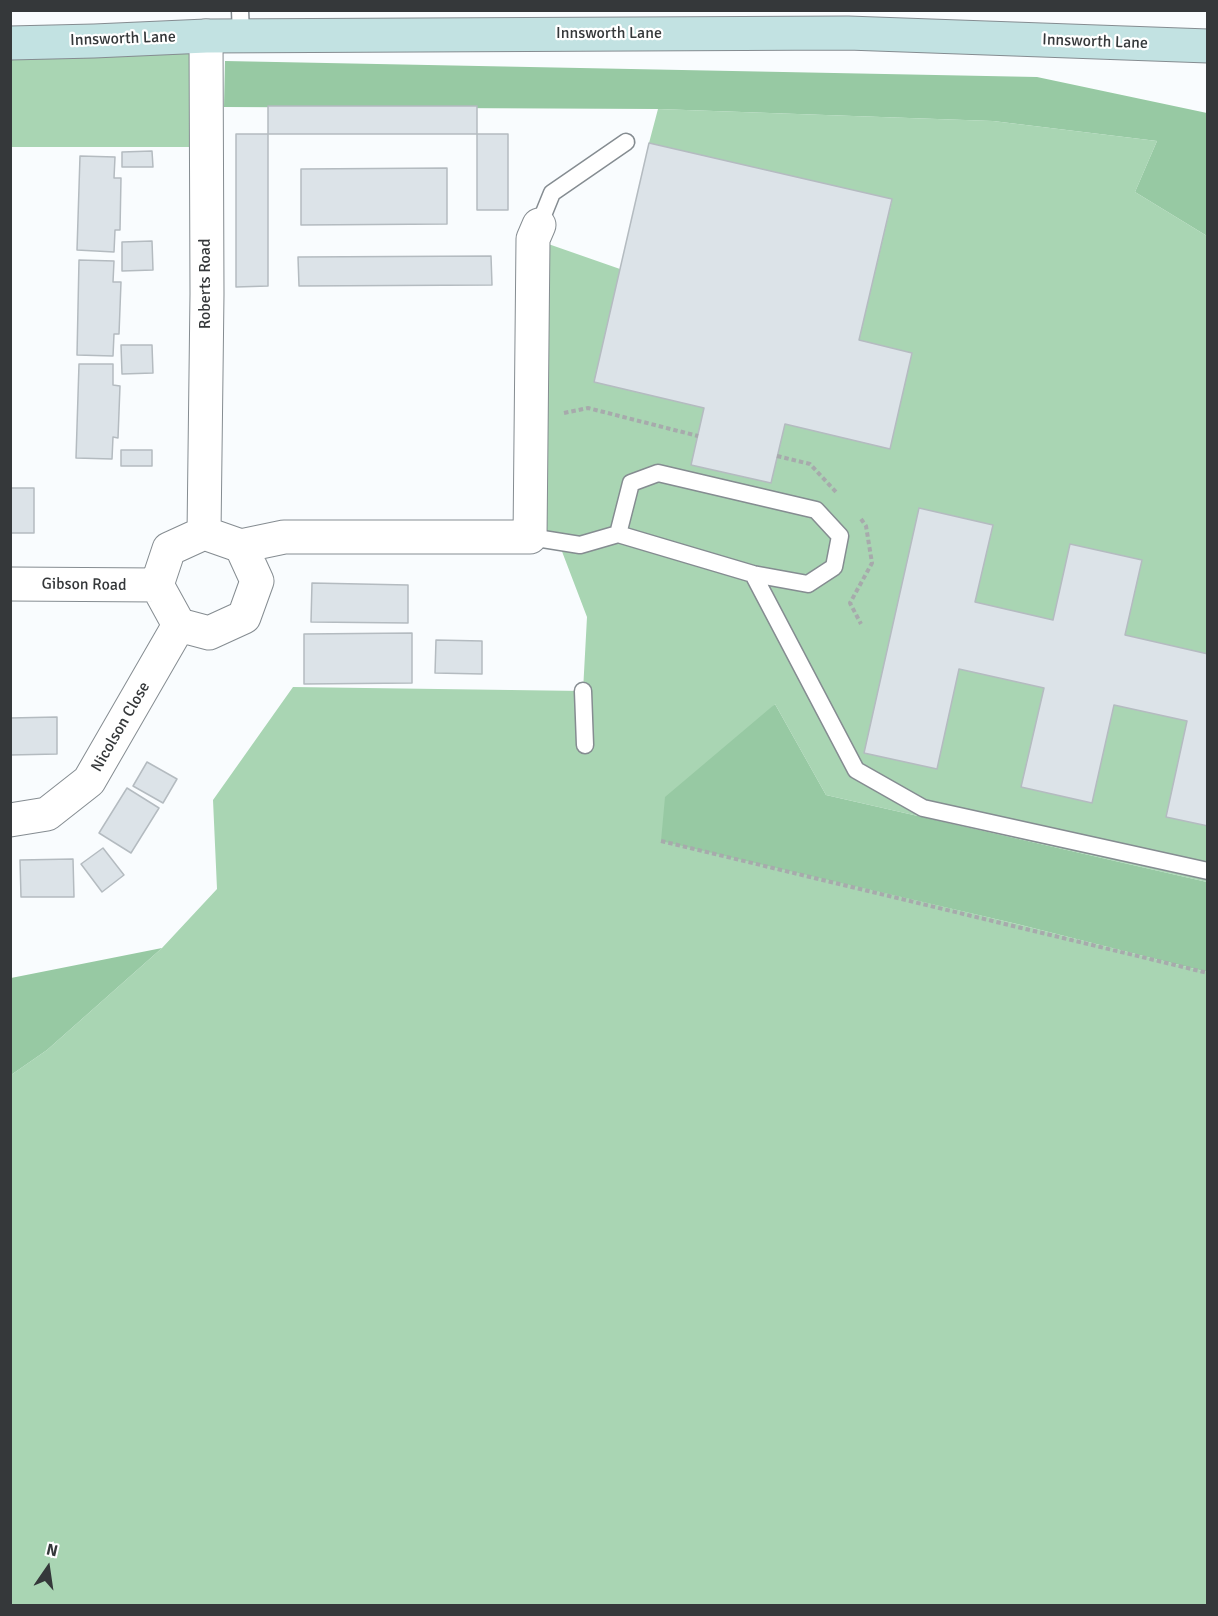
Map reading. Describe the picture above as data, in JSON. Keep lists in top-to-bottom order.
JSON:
{
  "streets": {
    "street": [
      "Innsworth Lane",
      "Roberts Road",
      "Gibson Road",
      "Nicolson Close"
    ]
  },
  "crossings": [
    ["Innsworth Lane", "Roberts Road"],
    ["Roberts Road", "Gibson Road"],
    ["Roberts Road", "Nicolson Close"],
    ["Gibson Road", "Nicolson Close"]
  ],
  "north": "top"
}
